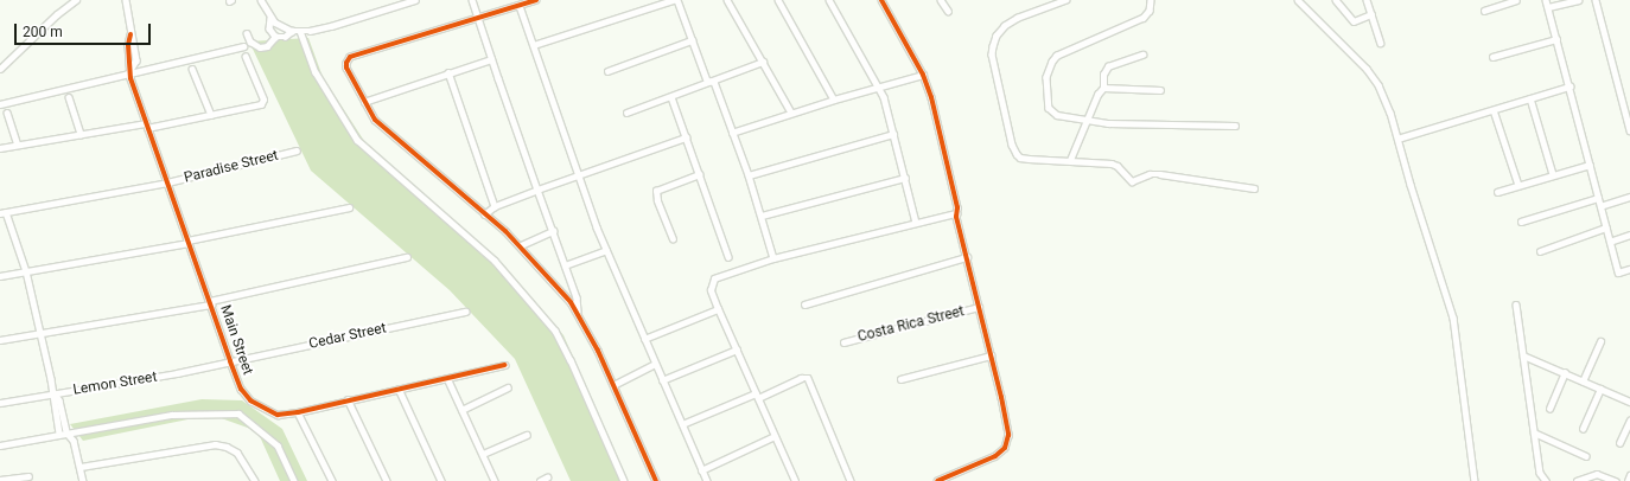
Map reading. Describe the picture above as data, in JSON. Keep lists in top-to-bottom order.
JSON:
{
  "streets": {
    "street": [
      "Paradise Street",
      "Costa Rica Street",
      "Cedar Street",
      "Main Street",
      "Lemon Street"
    ]
  },
  "crossings": [
    ["Paradise Street", "Main Street"],
    ["Cedar Street", "Main Street"],
    ["Cedar Street", "Lemon Street"],
    ["Main Street", "Lemon Street"]
  ],
  "scale_bar": "200 m"
}
